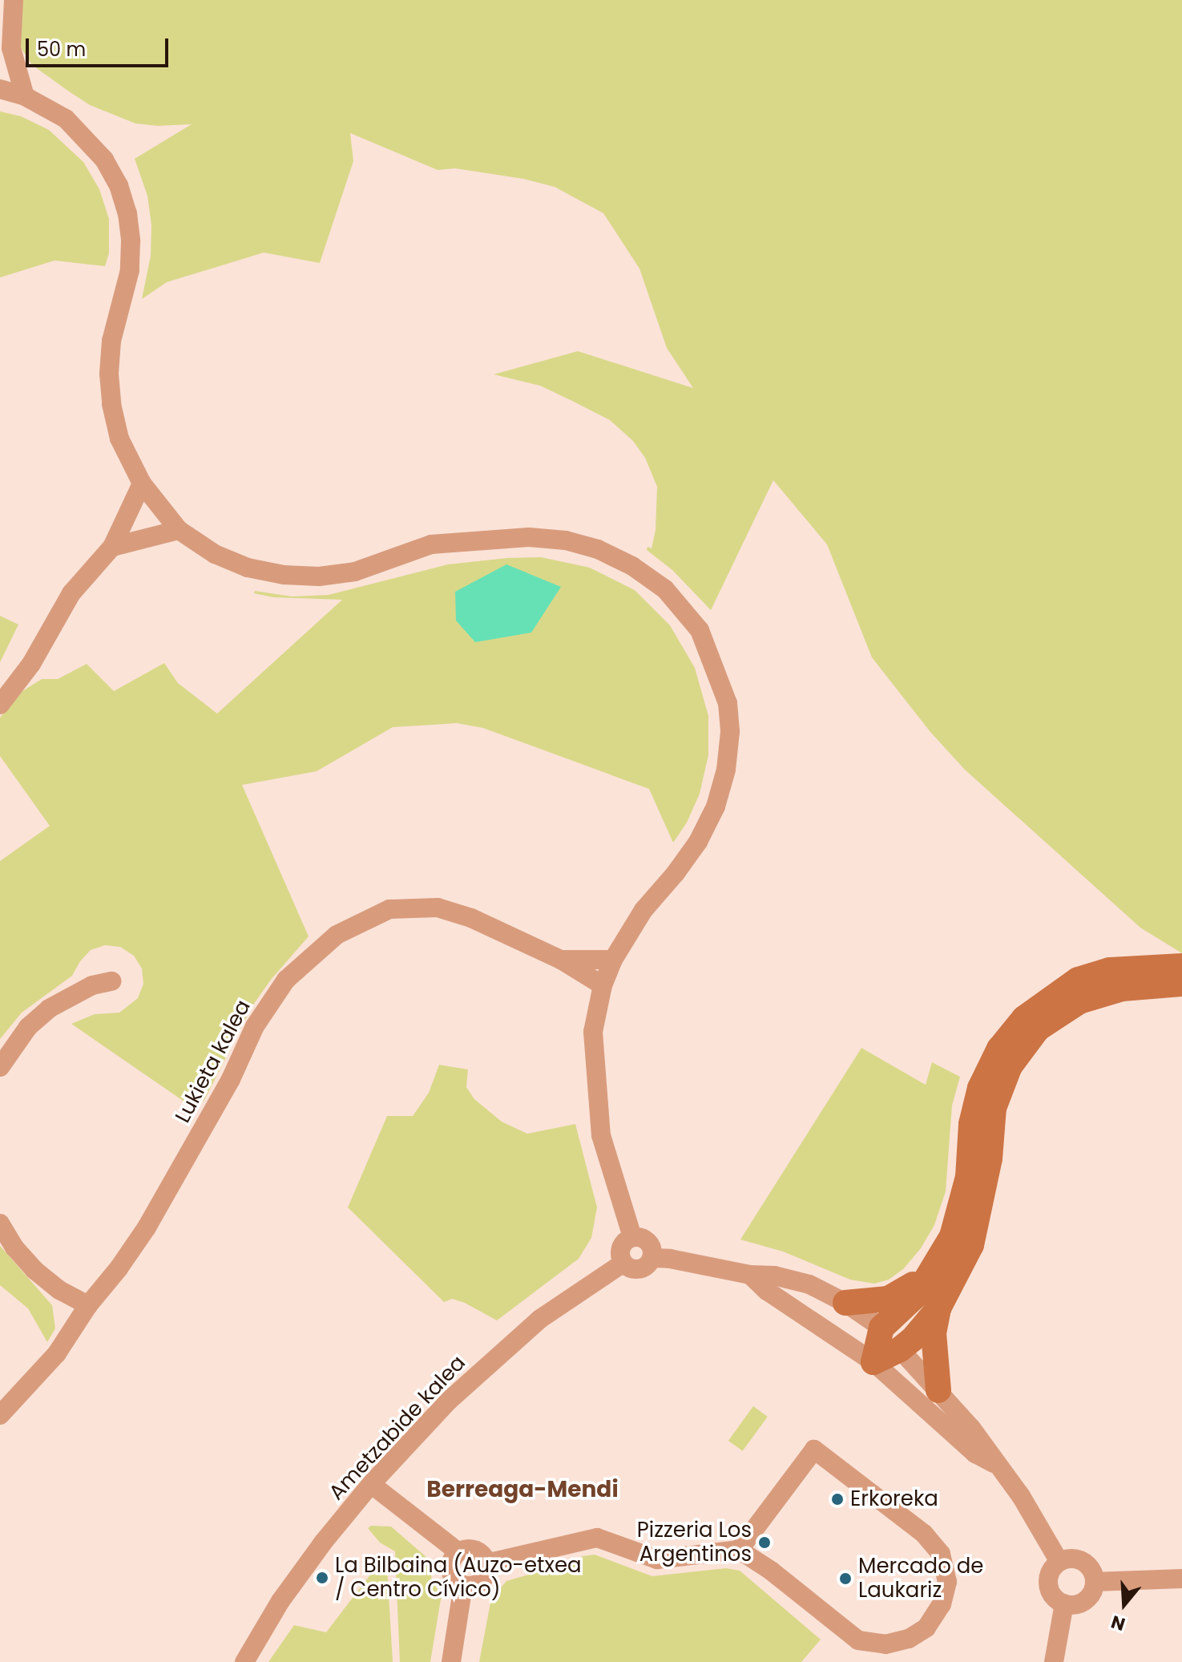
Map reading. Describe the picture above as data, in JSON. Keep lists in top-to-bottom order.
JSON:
{
  "streets": {
    "street": ["Lukieta kalea", "Ametzabide kalea"]
  },
  "districts": ["Berreaga-Mendi"],
  "places": [
    "Erkoreka",
    "Pizzeria Los Argentinos",
    "La Bilbaina (Auzo-etxea / Centro Cívico)",
    "Mercado de Laukariz"
  ],
  "scale_bar": "50 m",
  "north": "bottom"
}
